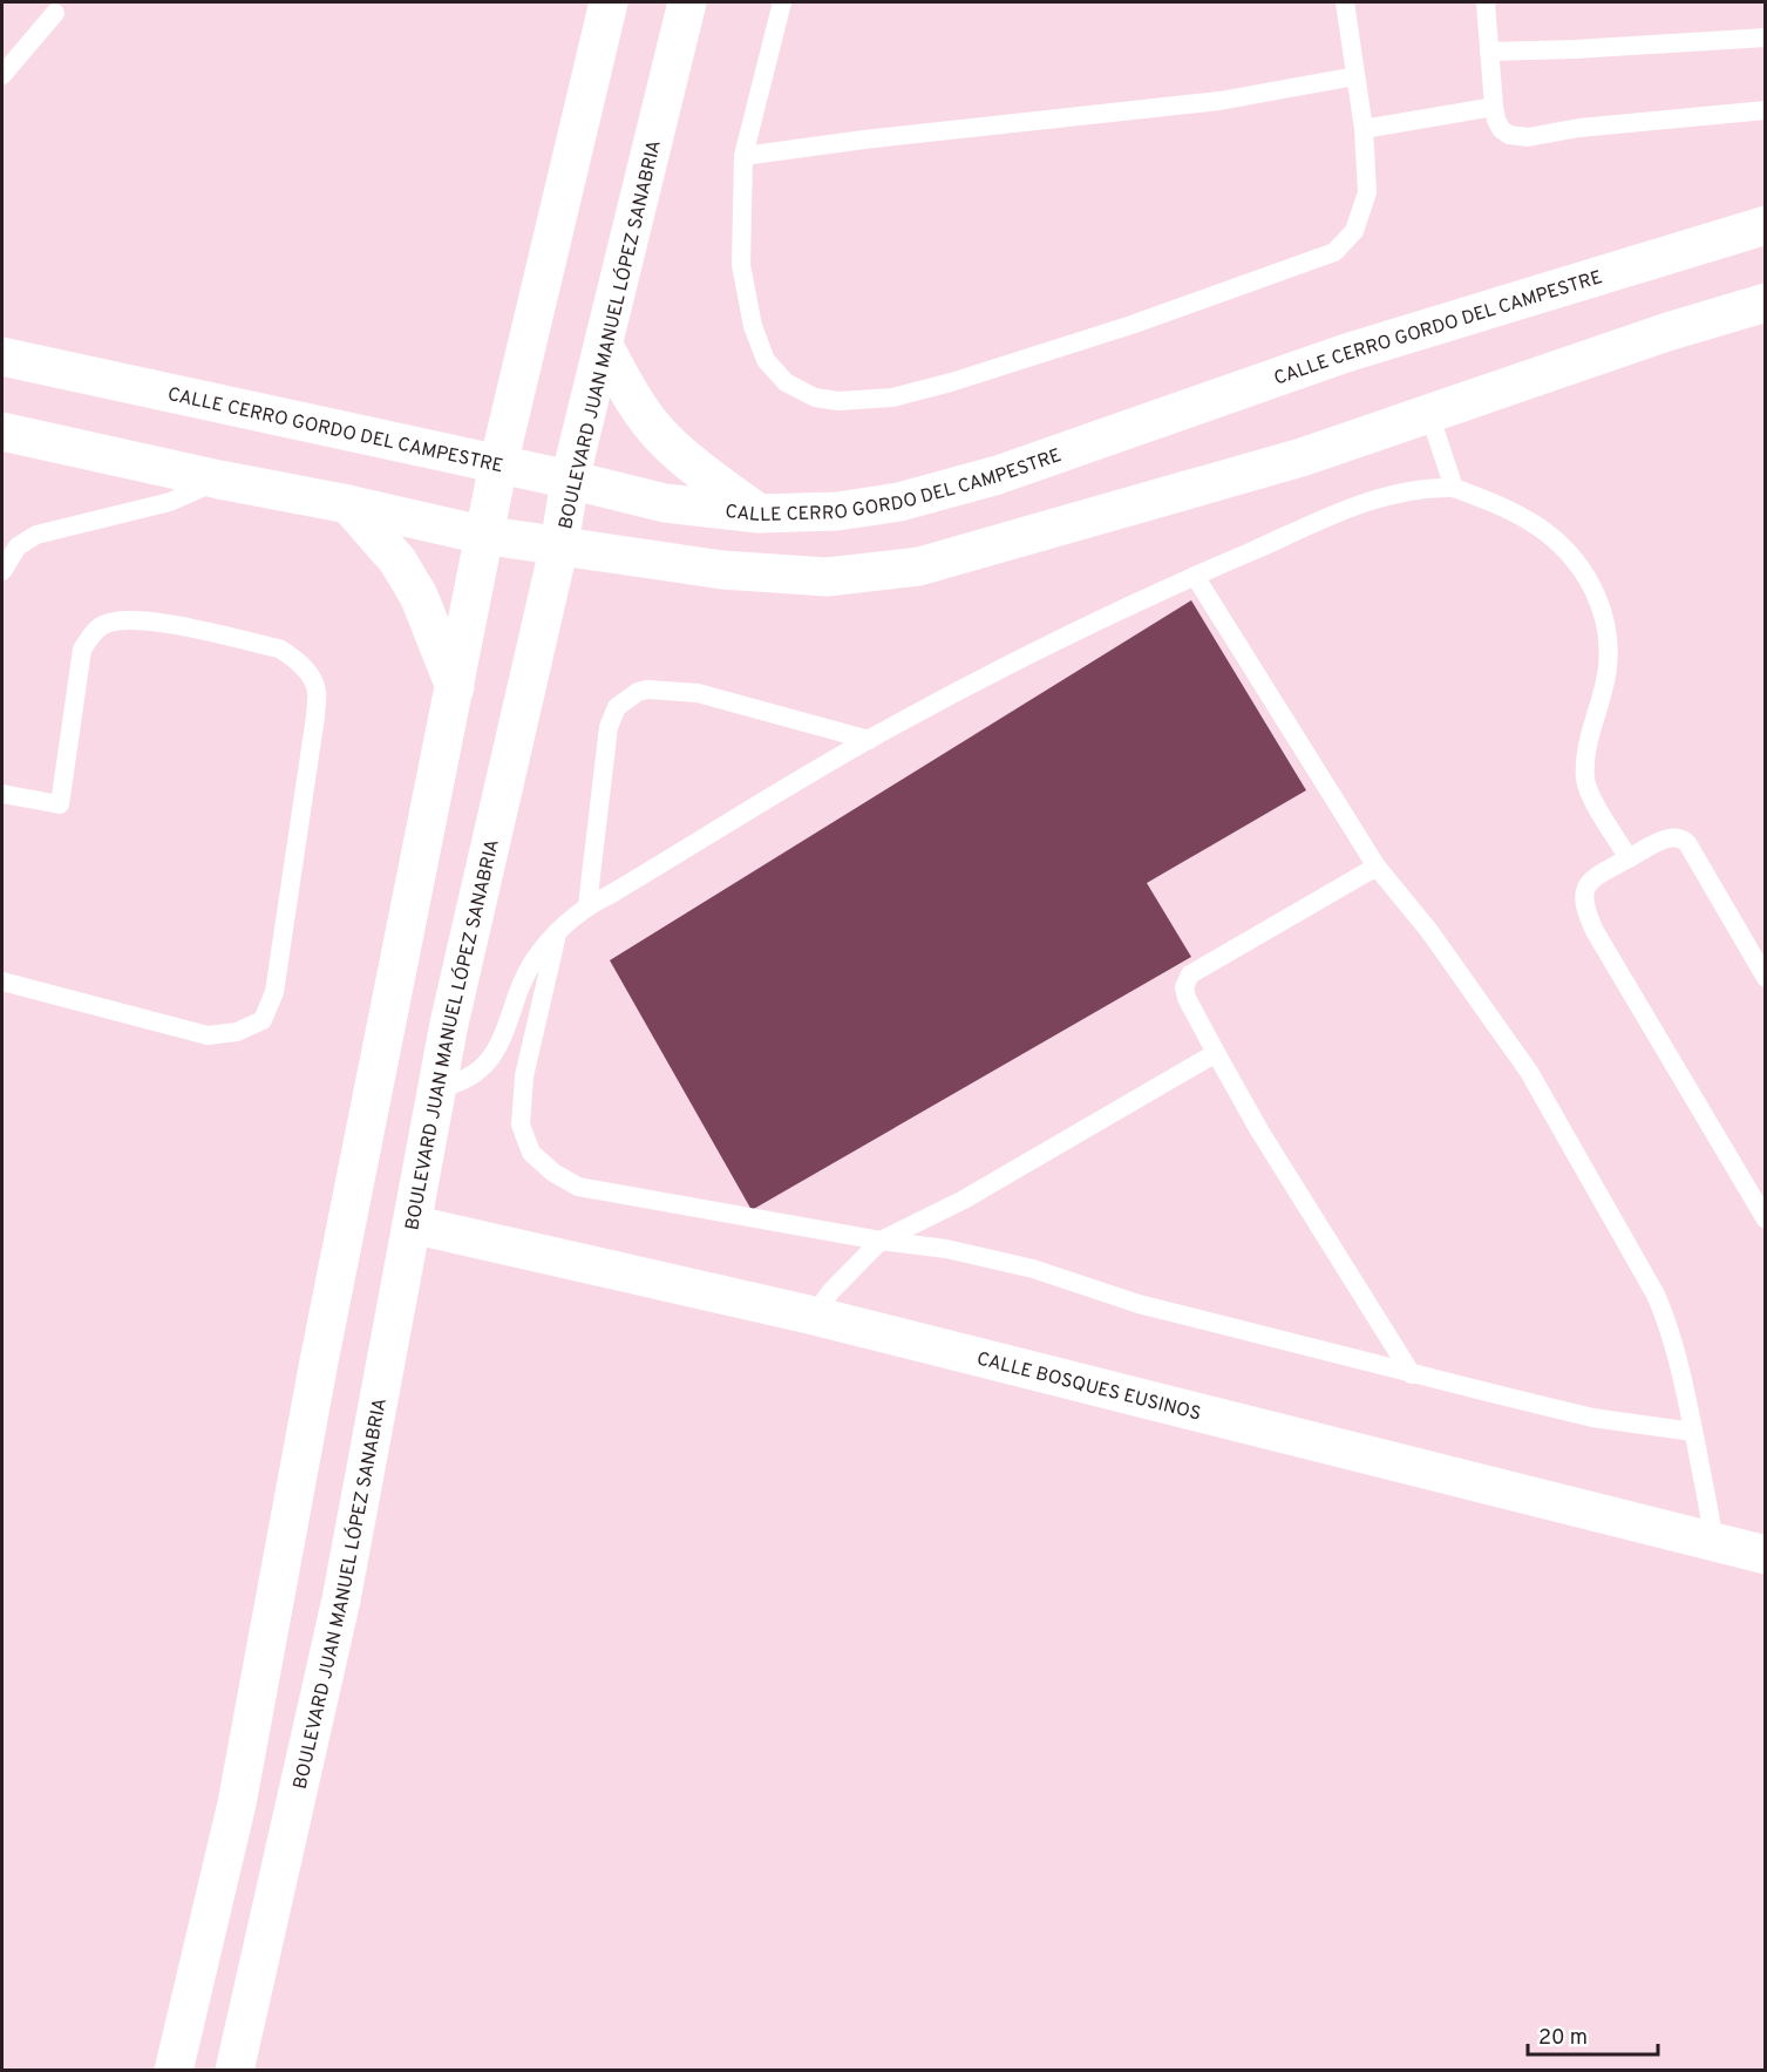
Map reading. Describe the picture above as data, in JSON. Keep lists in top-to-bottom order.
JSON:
{
  "streets": {
    "street": ["CALLE CERRO GORDO DEL CAMPESTRE", "BOULEVARD JUAN MANUEL LÓPEZ SANABRIA", "CALLE BOSQUES EUSINOS"]
  },
  "crossings": [
    ["CALLE CERRO GORDO DEL CAMPESTRE", "BOULEVARD JUAN MANUEL LÓPEZ SANABRIA"],
    ["BOULEVARD JUAN MANUEL LÓPEZ SANABRIA", "CALLE BOSQUES EUSINOS"]
  ],
  "scale_bar": "20 m"
}
